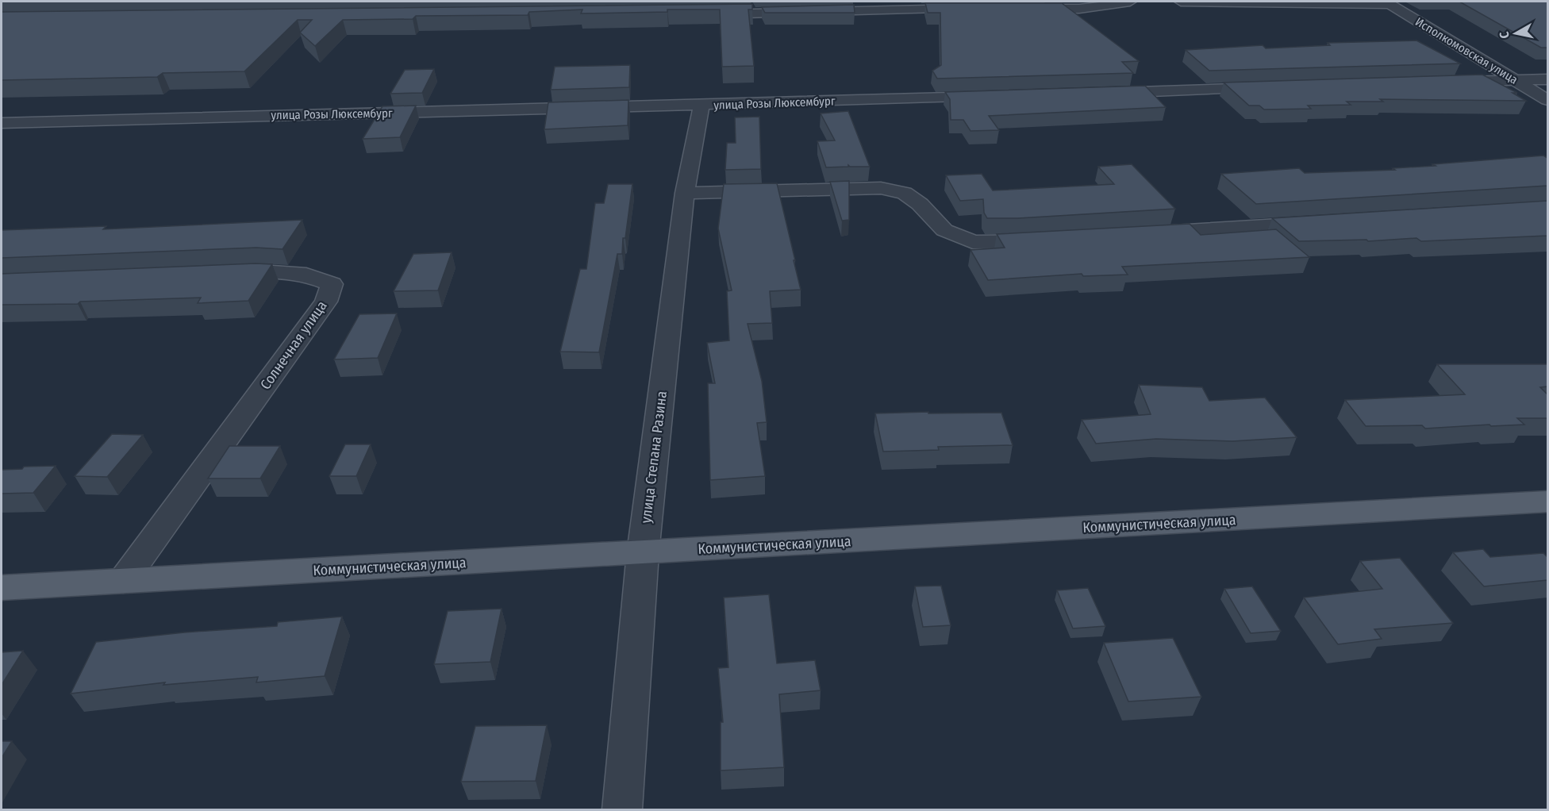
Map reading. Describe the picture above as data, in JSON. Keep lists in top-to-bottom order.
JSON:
{
  "streets": {
    "main road": ["Коммунистическая улица"],
    "street": [
      "Исполкомовская улица",
      "улица Розы Люксембург",
      "Солнечная улица",
      "улица Степана Разина"
    ]
  },
  "crossings": [
    ["улица Розы Люксембург", "улица Степана Разина"],
    ["Солнечная улица", "Коммунистическая улица"],
    ["улица Степана Разина", "Коммунистическая улица"]
  ],
  "north": "left"
}
